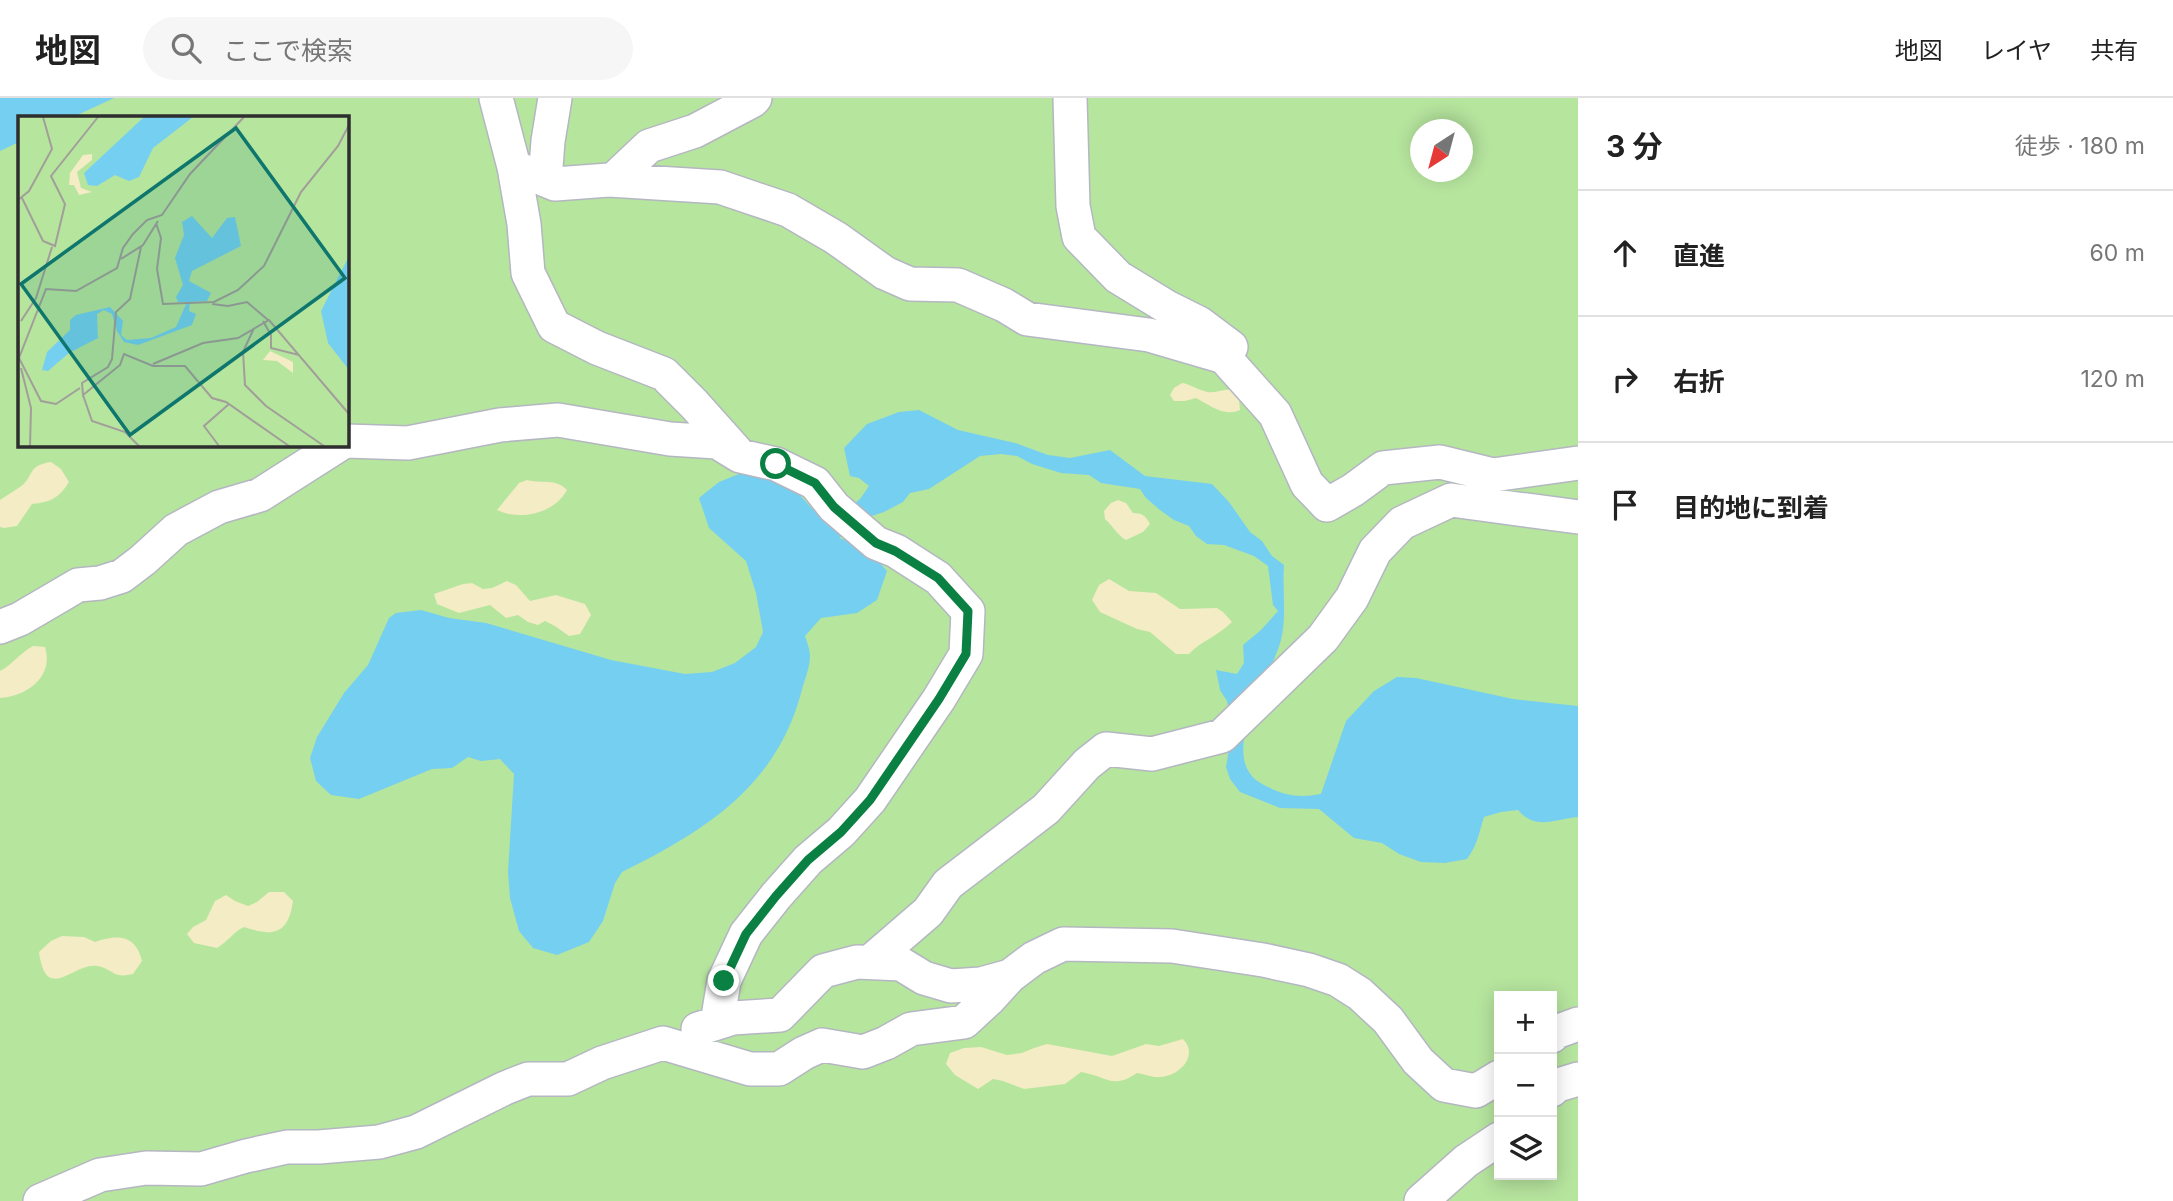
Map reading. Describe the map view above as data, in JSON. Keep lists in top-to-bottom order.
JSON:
{
  "north": "bottom left",
  "page": {
    "header": "地図",
    "search": "ここで検索",
    "nav": ["地図", "レイヤ", "共有"],
    "heading": ["3 分", "徒歩 · 180 m"],
    "list": [
      ["直進", "60 m"],
      ["右折", "120 m"],
      "目的地に到着"
    ],
    "map_buttons": ["+", "−"]
  }
}
